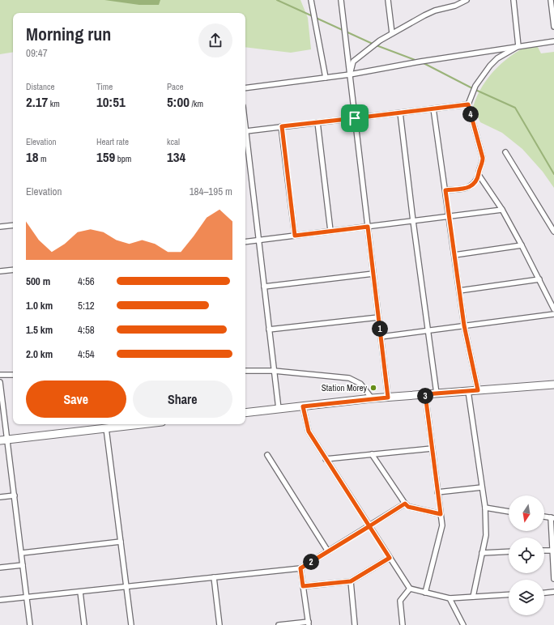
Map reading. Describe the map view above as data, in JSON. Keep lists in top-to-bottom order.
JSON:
{
  "places": ["Station Morey"],
  "north": "bottom",
  "page": {
    "heading": ["Morning run", "09:47"],
    "stats": [
      ["Distance", "2.17 km"],
      ["Time", "10:51"],
      ["Pace", "5:00 /km"],
      ["Elevation", "18 m"],
      ["Heart rate", "159 bpm"],
      ["kcal", "134"]
    ],
    "pins": [
      "4",
      "1",
      "3",
      "2"
    ],
    "chart": ["Elevation", "184–195 m"],
    "list": [
      {
        "name": "500 m",
        "note": "4:56"
      },
      {
        "name": "1.0 km",
        "note": "5:12"
      },
      {
        "name": "1.5 km",
        "note": "4:58"
      },
      {
        "name": "2.0 km",
        "note": "4:54"
      }
    ],
    "buttons": ["Save", "Share"]
  }
}
